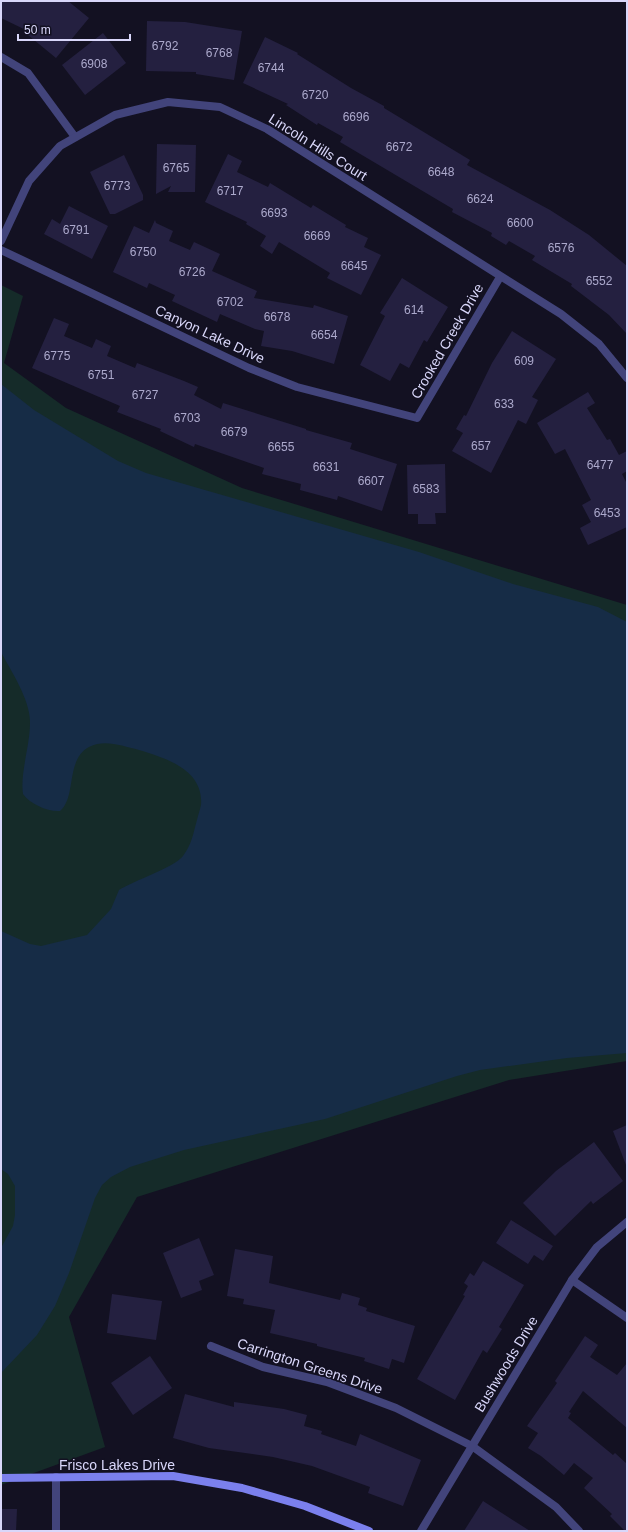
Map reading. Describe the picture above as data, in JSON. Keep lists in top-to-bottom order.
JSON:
{
  "streets": {
    "street": [
      "Lincoln Hills Court",
      "Canyon Lake Drive",
      "Crooked Creek Drive",
      "Bushwoods Drive",
      "Carrington Greens Drive",
      "Frisco Lakes Drive"
    ]
  },
  "crossings": [
    ["Lincoln Hills Court", "Crooked Creek Drive"],
    ["Canyon Lake Drive", "Crooked Creek Drive"],
    ["Bushwoods Drive", "Carrington Greens Drive"]
  ],
  "house_numbers": [
    "6792",
    "6768",
    "6908",
    "6744",
    "6720",
    "6696",
    "6672",
    "6765",
    "6648",
    "6773",
    "6717",
    "6624",
    "6693",
    "6600",
    "6791",
    "6669",
    "6576",
    "6750",
    "6645",
    "6726",
    "6552",
    "6702",
    "614",
    "6678",
    "6654",
    "6775",
    "609",
    "6751",
    "6727",
    "633",
    "6703",
    "6679",
    "657",
    "6655",
    "6477",
    "6631",
    "6607",
    "6583",
    "6453"
  ],
  "scale_bar": "50 m"
}
